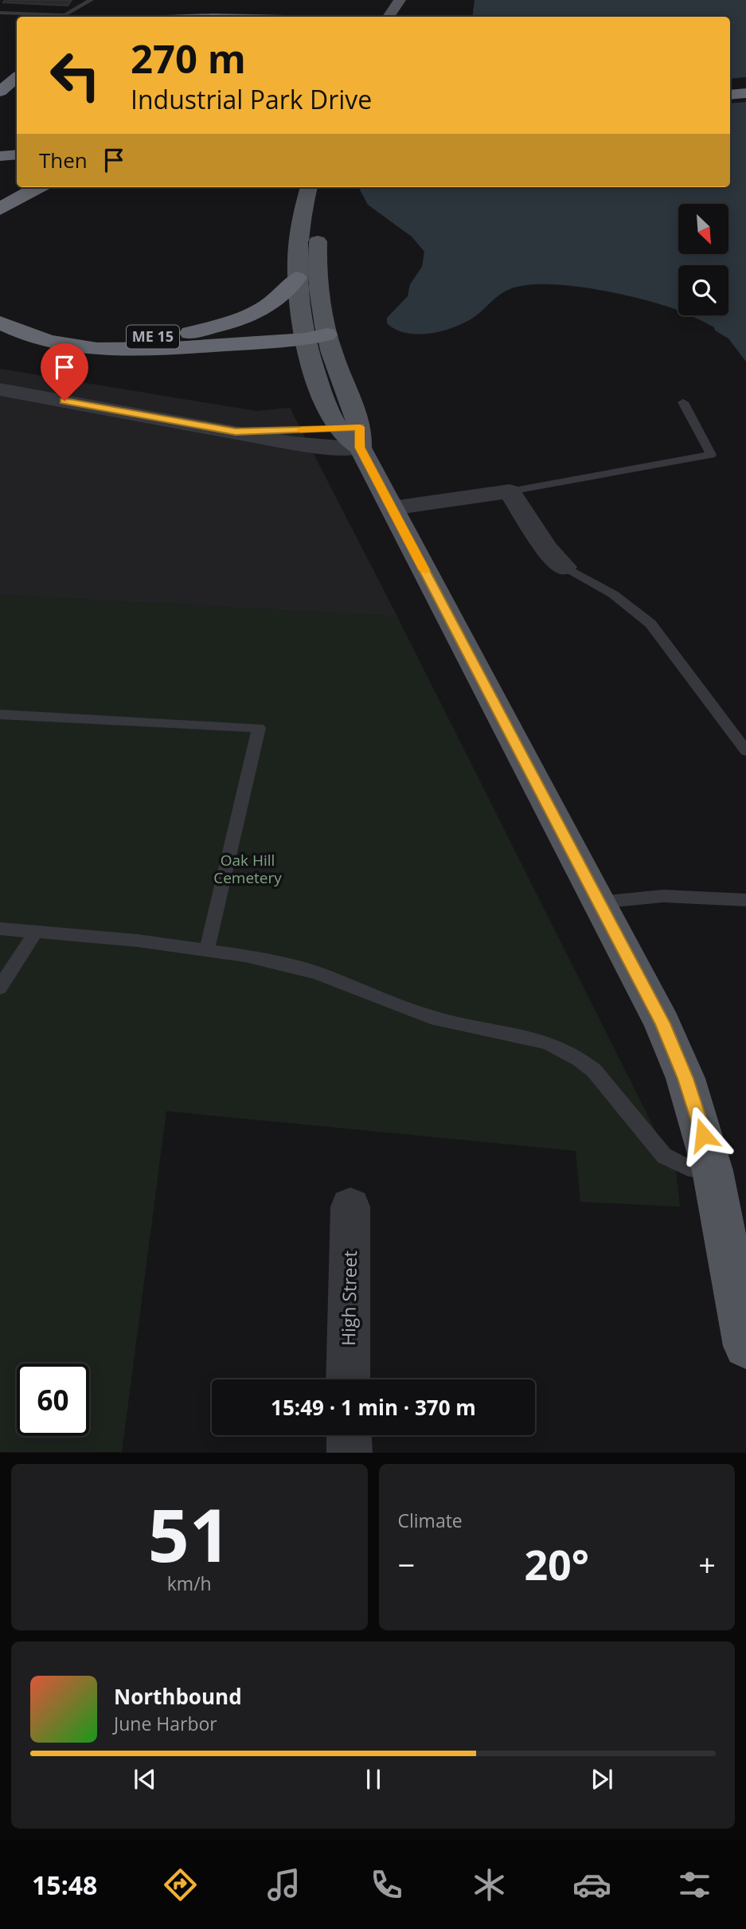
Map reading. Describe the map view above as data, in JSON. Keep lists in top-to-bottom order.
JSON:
{
  "streets": {
    "highway": ["ME 15"],
    "street": ["High Street"]
  },
  "parks": ["Oak Hill Cemetery"],
  "north": "bottom right",
  "page": {
    "turn": ["270 m", "Industrial Park Drive"],
    "then": "Then",
    "limit": "60",
    "trip": "15:49 · 1 min · 370 m",
    "tile": [
      ["51", "km/h"],
      "Climate"
    ],
    "heat": ["−", "20°", "+"],
    "song": ["Northbound", "June Harbor"],
    "tabs": "15:48"
  }
}
